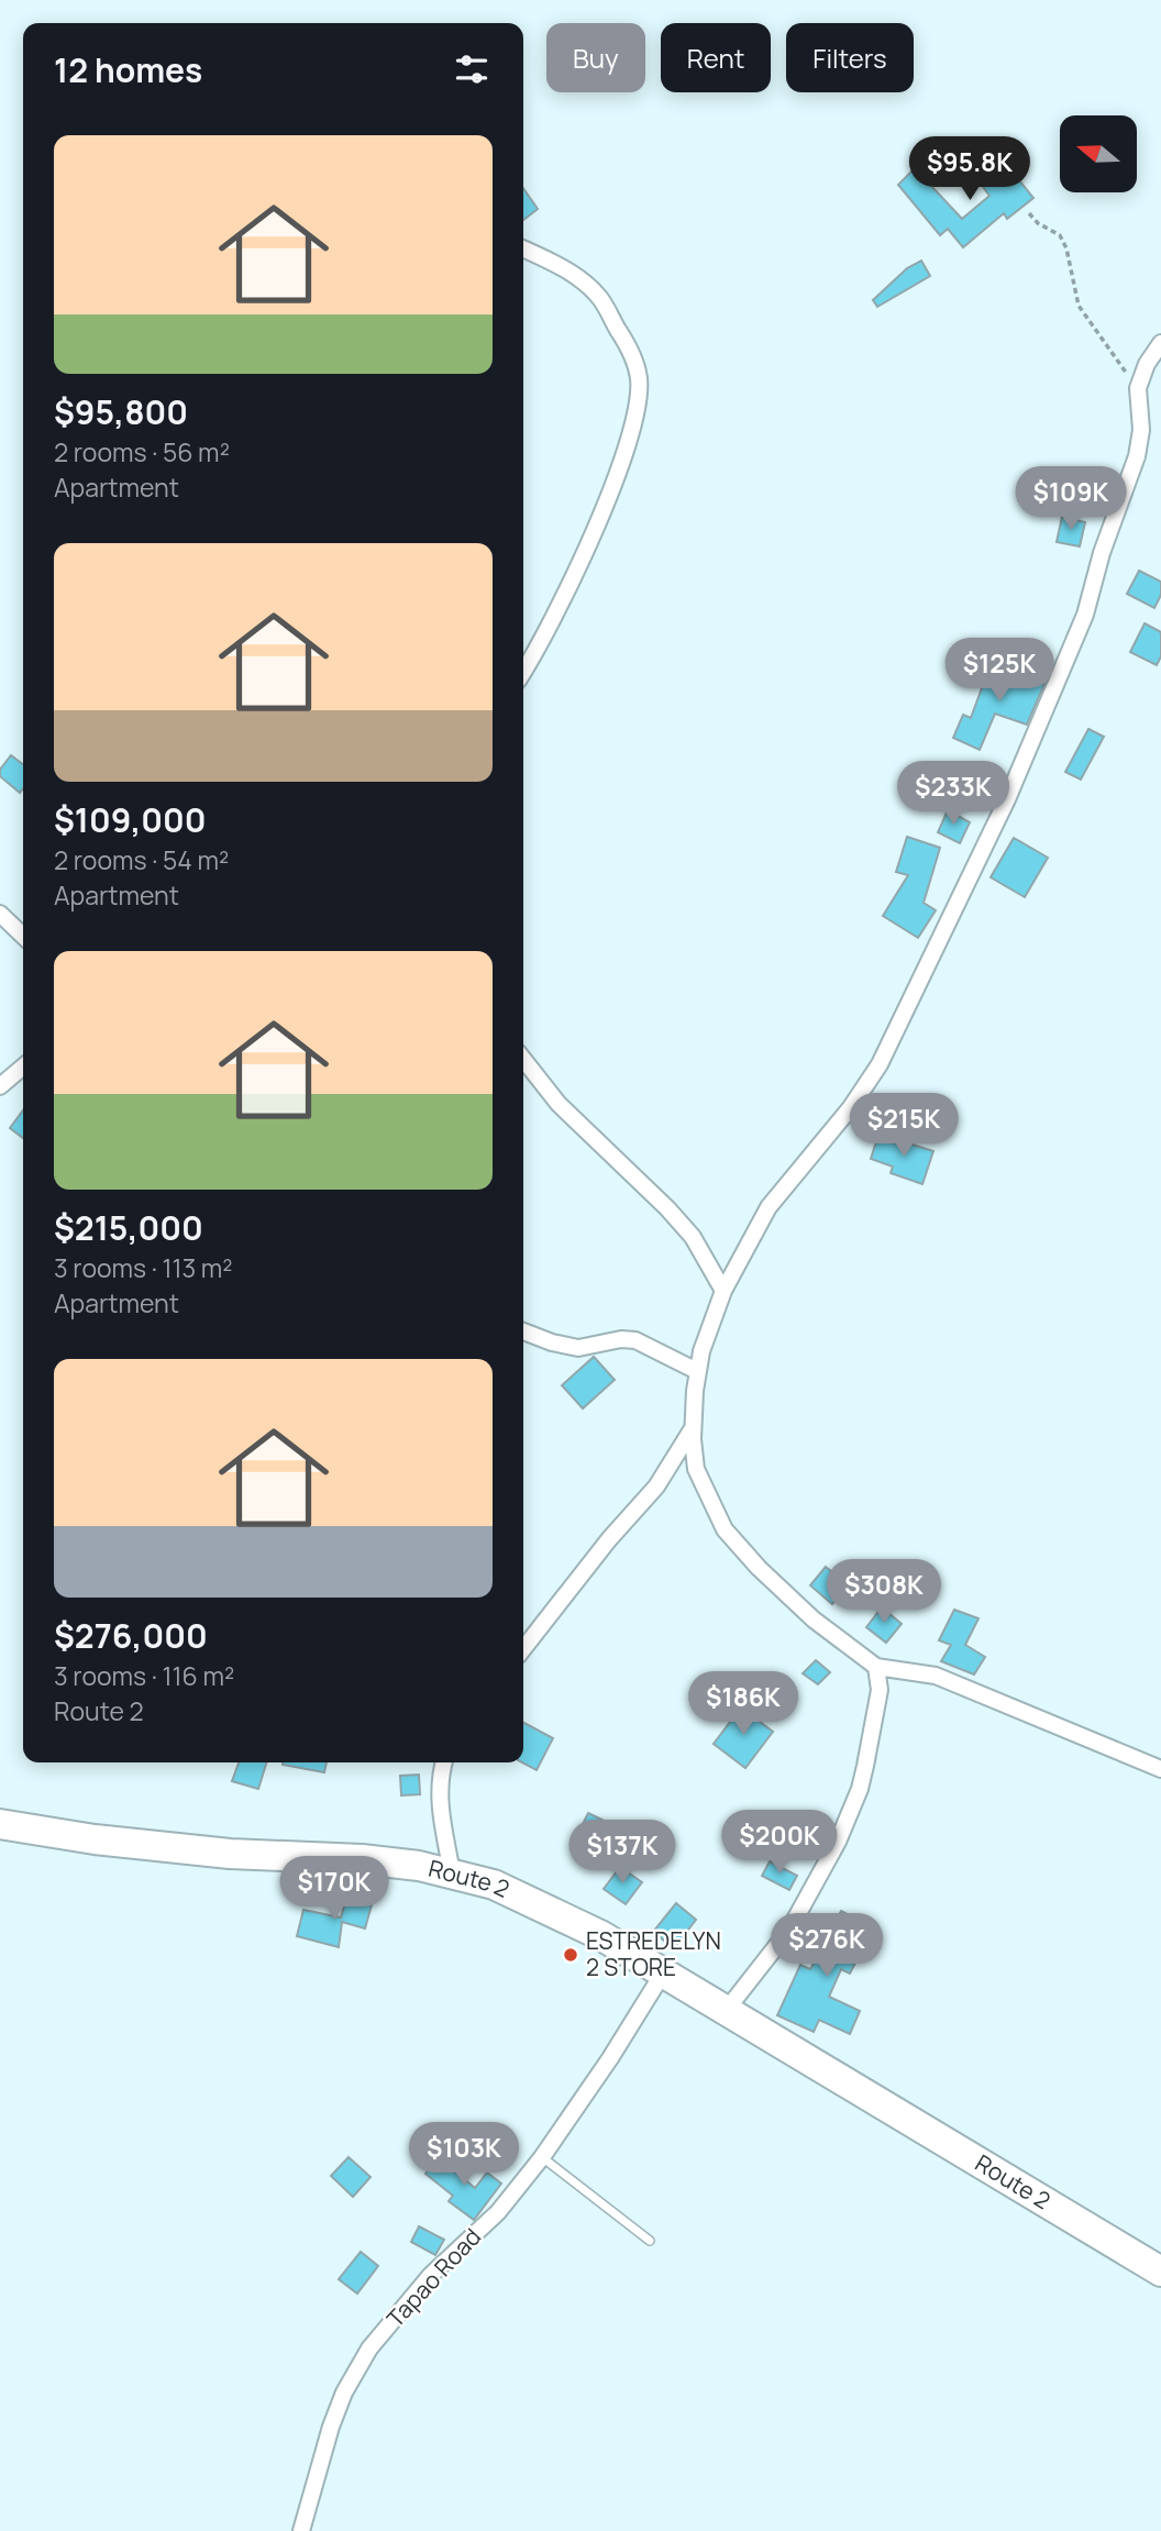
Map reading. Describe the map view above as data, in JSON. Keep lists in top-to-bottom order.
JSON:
{
  "streets": {
    "highway": ["Route 2"],
    "street": ["Tapao Road"]
  },
  "crossings": [
    ["Route 2", "Tapao Road"]
  ],
  "places": ["ESTREDELYN 2 STORE"],
  "north": "left",
  "page": {
    "chip": ["Buy", "Rent", "Filters"],
    "heading": "12 homes",
    "list": [
      {
        "name": "$95,800",
        "note": "2 rooms · 56 m² · Apartment"
      },
      {
        "name": "$109,000",
        "note": "2 rooms · 54 m² · Apartment"
      },
      {
        "name": "$215,000",
        "note": "3 rooms · 113 m² · Apartment"
      },
      {
        "name": "$276,000",
        "note": "3 rooms · 116 m² · Route 2"
      }
    ],
    "price": [
      "$95.8K",
      "$109K",
      "$125K",
      "$233K",
      "$215K",
      "$308K",
      "$186K",
      "$200K",
      "$137K",
      "$170K",
      "$276K",
      "$103K"
    ]
  }
}
